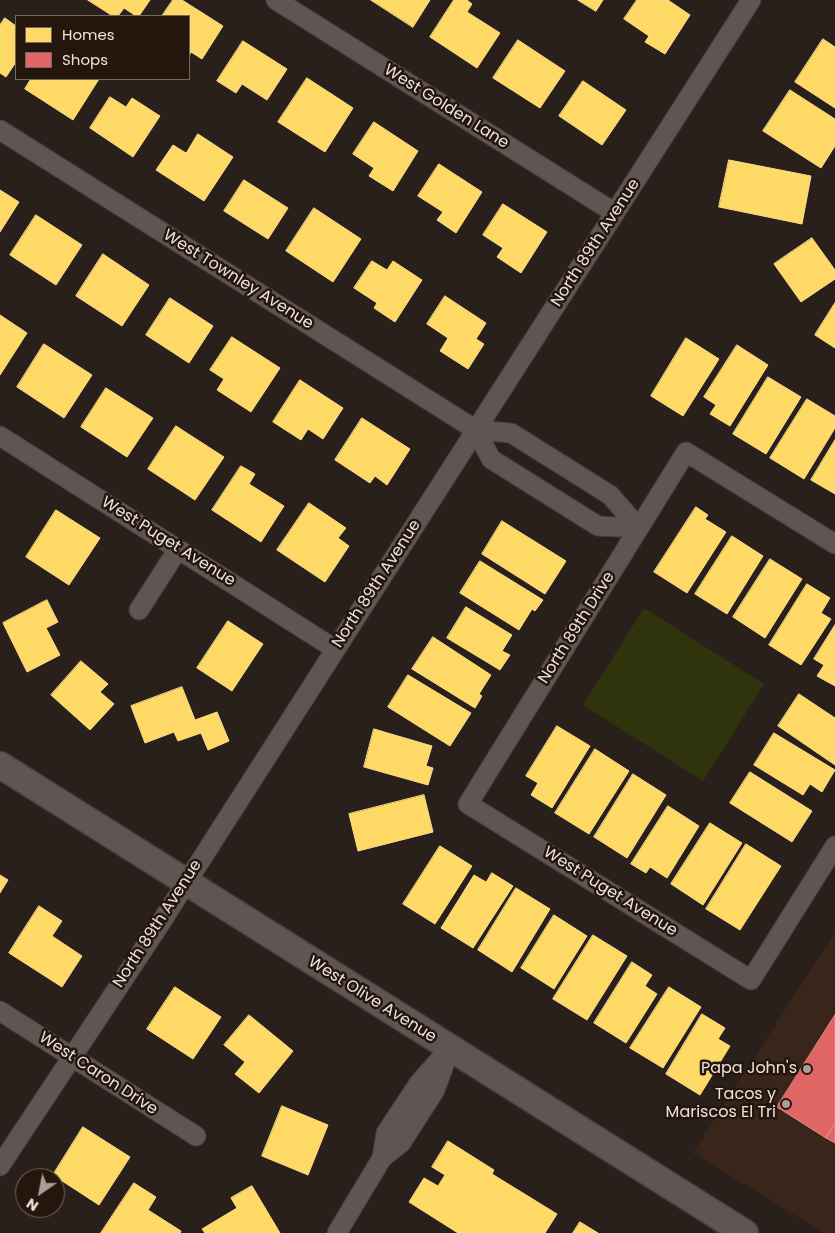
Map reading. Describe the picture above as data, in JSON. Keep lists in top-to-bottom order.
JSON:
{
  "streets": {
    "main road": ["West Olive Avenue"],
    "street": [
      "West Golden Lane",
      "North 89th Avenue",
      "West Townley Avenue",
      "West Puget Avenue",
      "North 89th Drive",
      "West Caron Drive"
    ]
  },
  "crossings": [
    ["West Golden Lane", "North 89th Avenue"],
    ["North 89th Avenue", "West Townley Avenue"],
    ["North 89th Avenue", "West Puget Avenue"],
    ["North 89th Avenue", "West Olive Avenue"],
    ["North 89th Avenue", "West Caron Drive"],
    ["West Townley Avenue", "North 89th Drive"],
    ["West Puget Avenue", "North 89th Drive"]
  ],
  "places": ["Papa John's", "Tacos y Mariscos El Tri"],
  "legend": ["Homes", "Shops"],
  "north": "bottom left"
}
